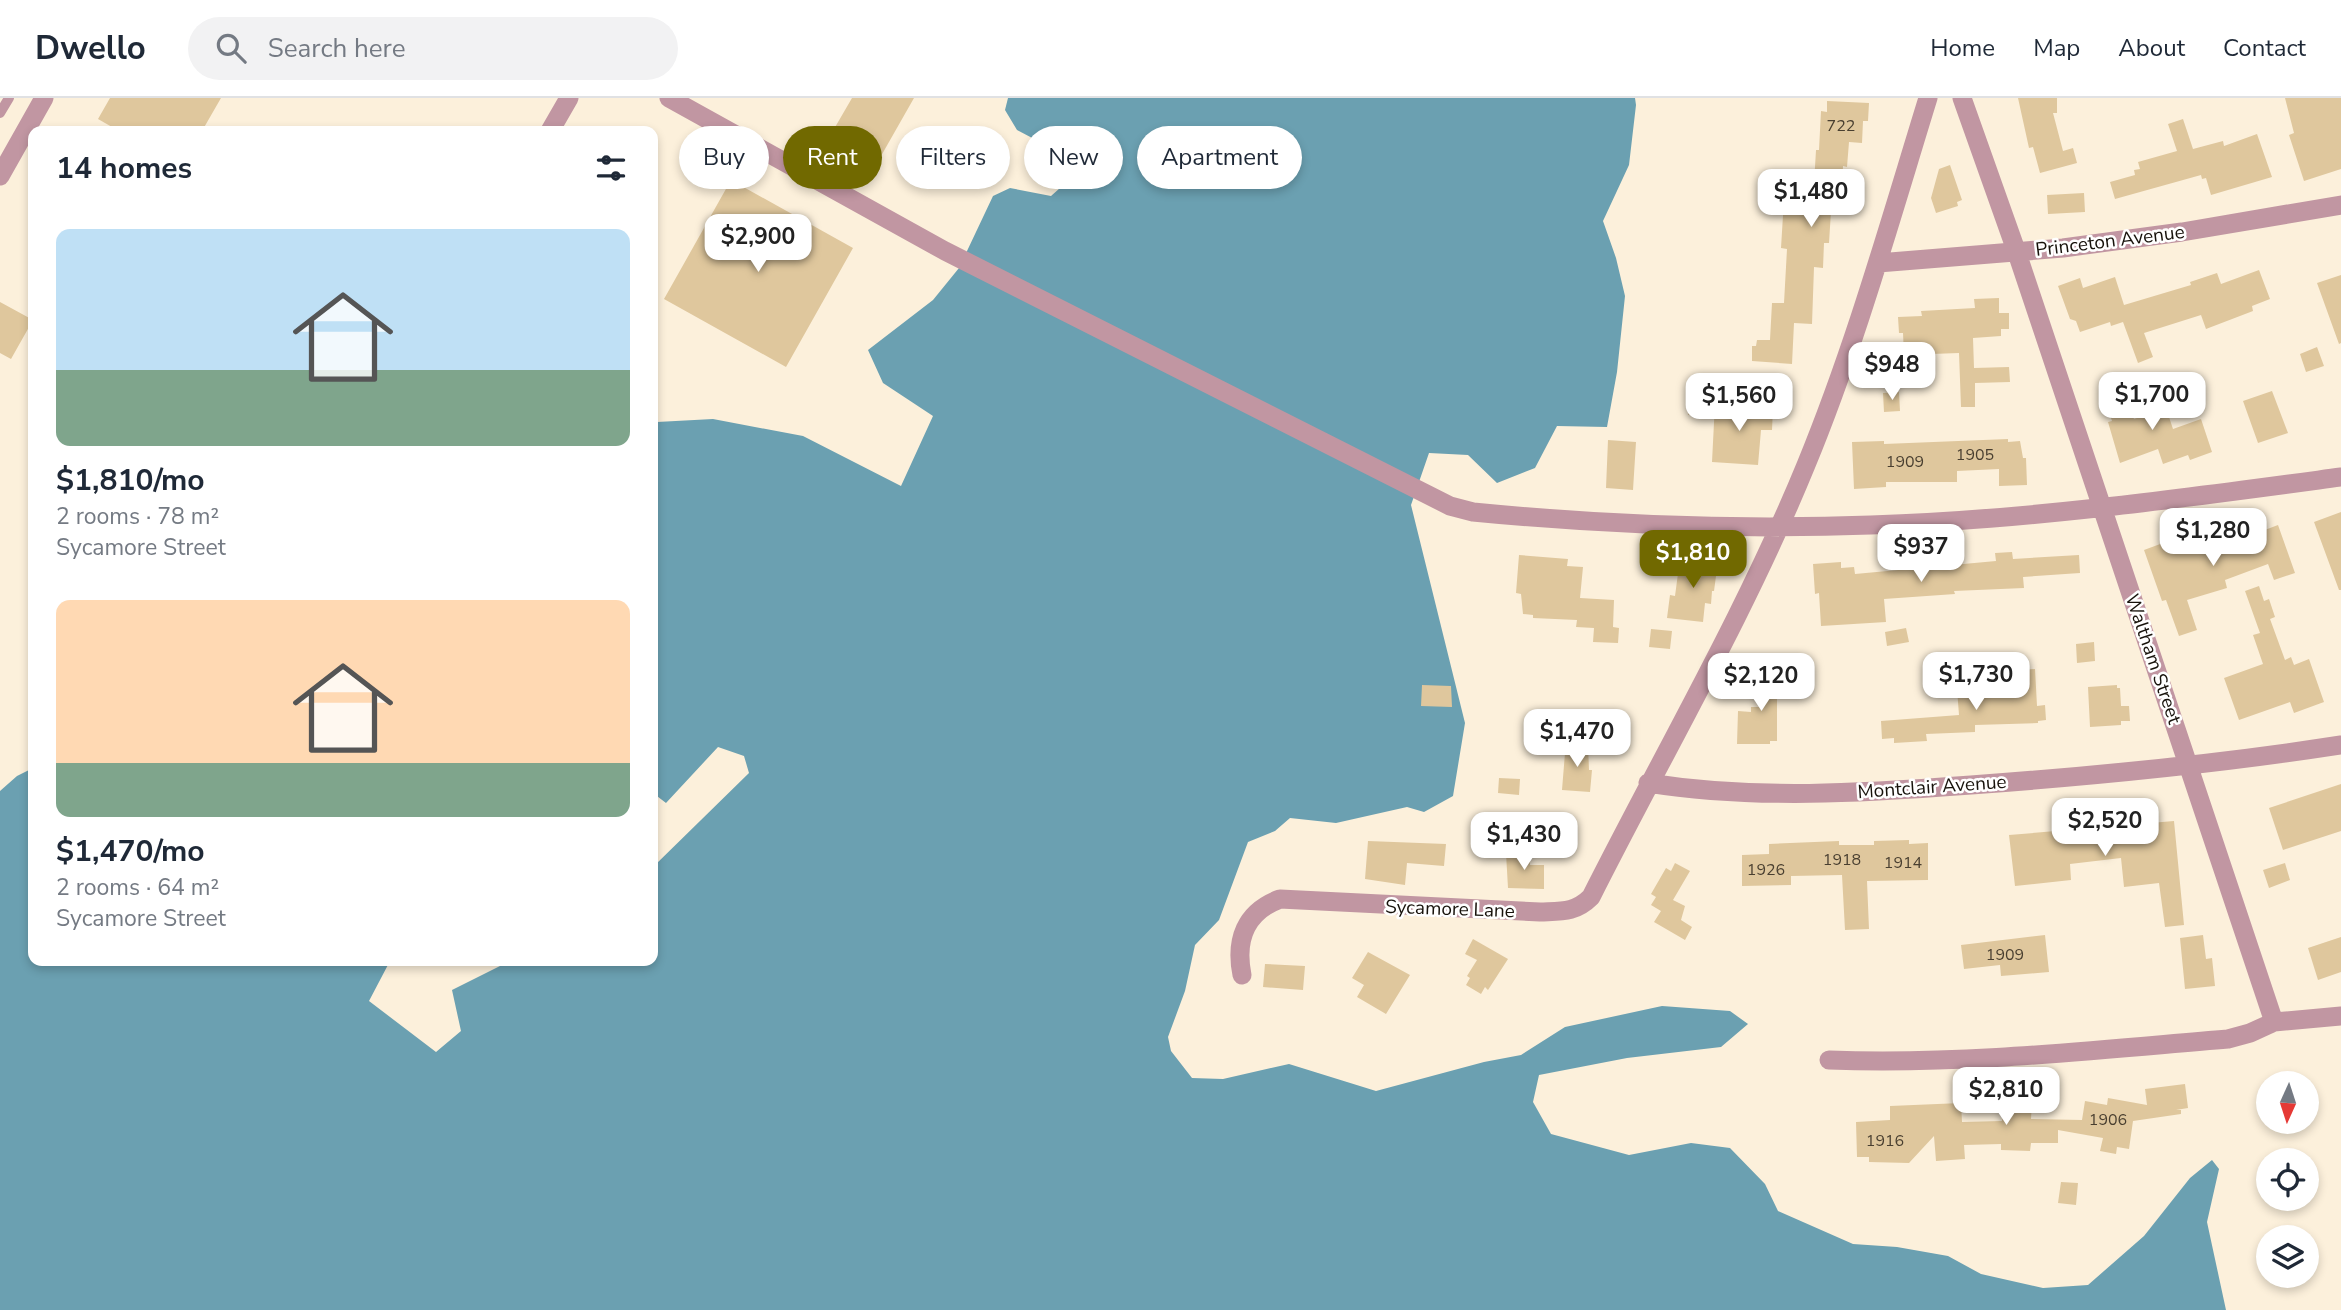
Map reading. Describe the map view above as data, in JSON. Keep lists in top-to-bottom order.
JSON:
{
  "streets": {
    "street": [
      "Princeton Avenue",
      "Waltham Street",
      "Montclair Avenue",
      "Sycamore Lane"
    ]
  },
  "crossings": [
    ["Princeton Avenue", "Waltham Street"],
    ["Princeton Avenue", "Sycamore Lane"],
    ["Waltham Street", "Montclair Avenue"],
    ["Montclair Avenue", "Sycamore Lane"]
  ],
  "house_numbers": [
    "722",
    "1905",
    "1909",
    "1918",
    "1914",
    "1926",
    "1909",
    "1906",
    "1916"
  ],
  "north": "bottom",
  "page": {
    "header": "Dwello",
    "search": "Search here",
    "nav": [
      "Home",
      "Map",
      "About",
      "Contact"
    ],
    "chip": [
      "Buy",
      "Rent",
      "Filters",
      "New",
      "Apartment"
    ],
    "heading": "14 homes",
    "price": [
      "$1,480",
      "$2,900",
      "$948",
      "$1,700",
      "$1,560",
      "$1,280",
      "$937",
      "$1,810",
      "$1,730",
      "$2,120",
      "$1,470",
      "$2,520",
      "$1,430",
      "$2,810"
    ],
    "list": [
      {
        "name": "$1,810/mo",
        "note": "2 rooms · 78 m² · Sycamore Street"
      },
      {
        "name": "$1,470/mo",
        "note": "2 rooms · 64 m² · Sycamore Street"
      }
    ]
  }
}
